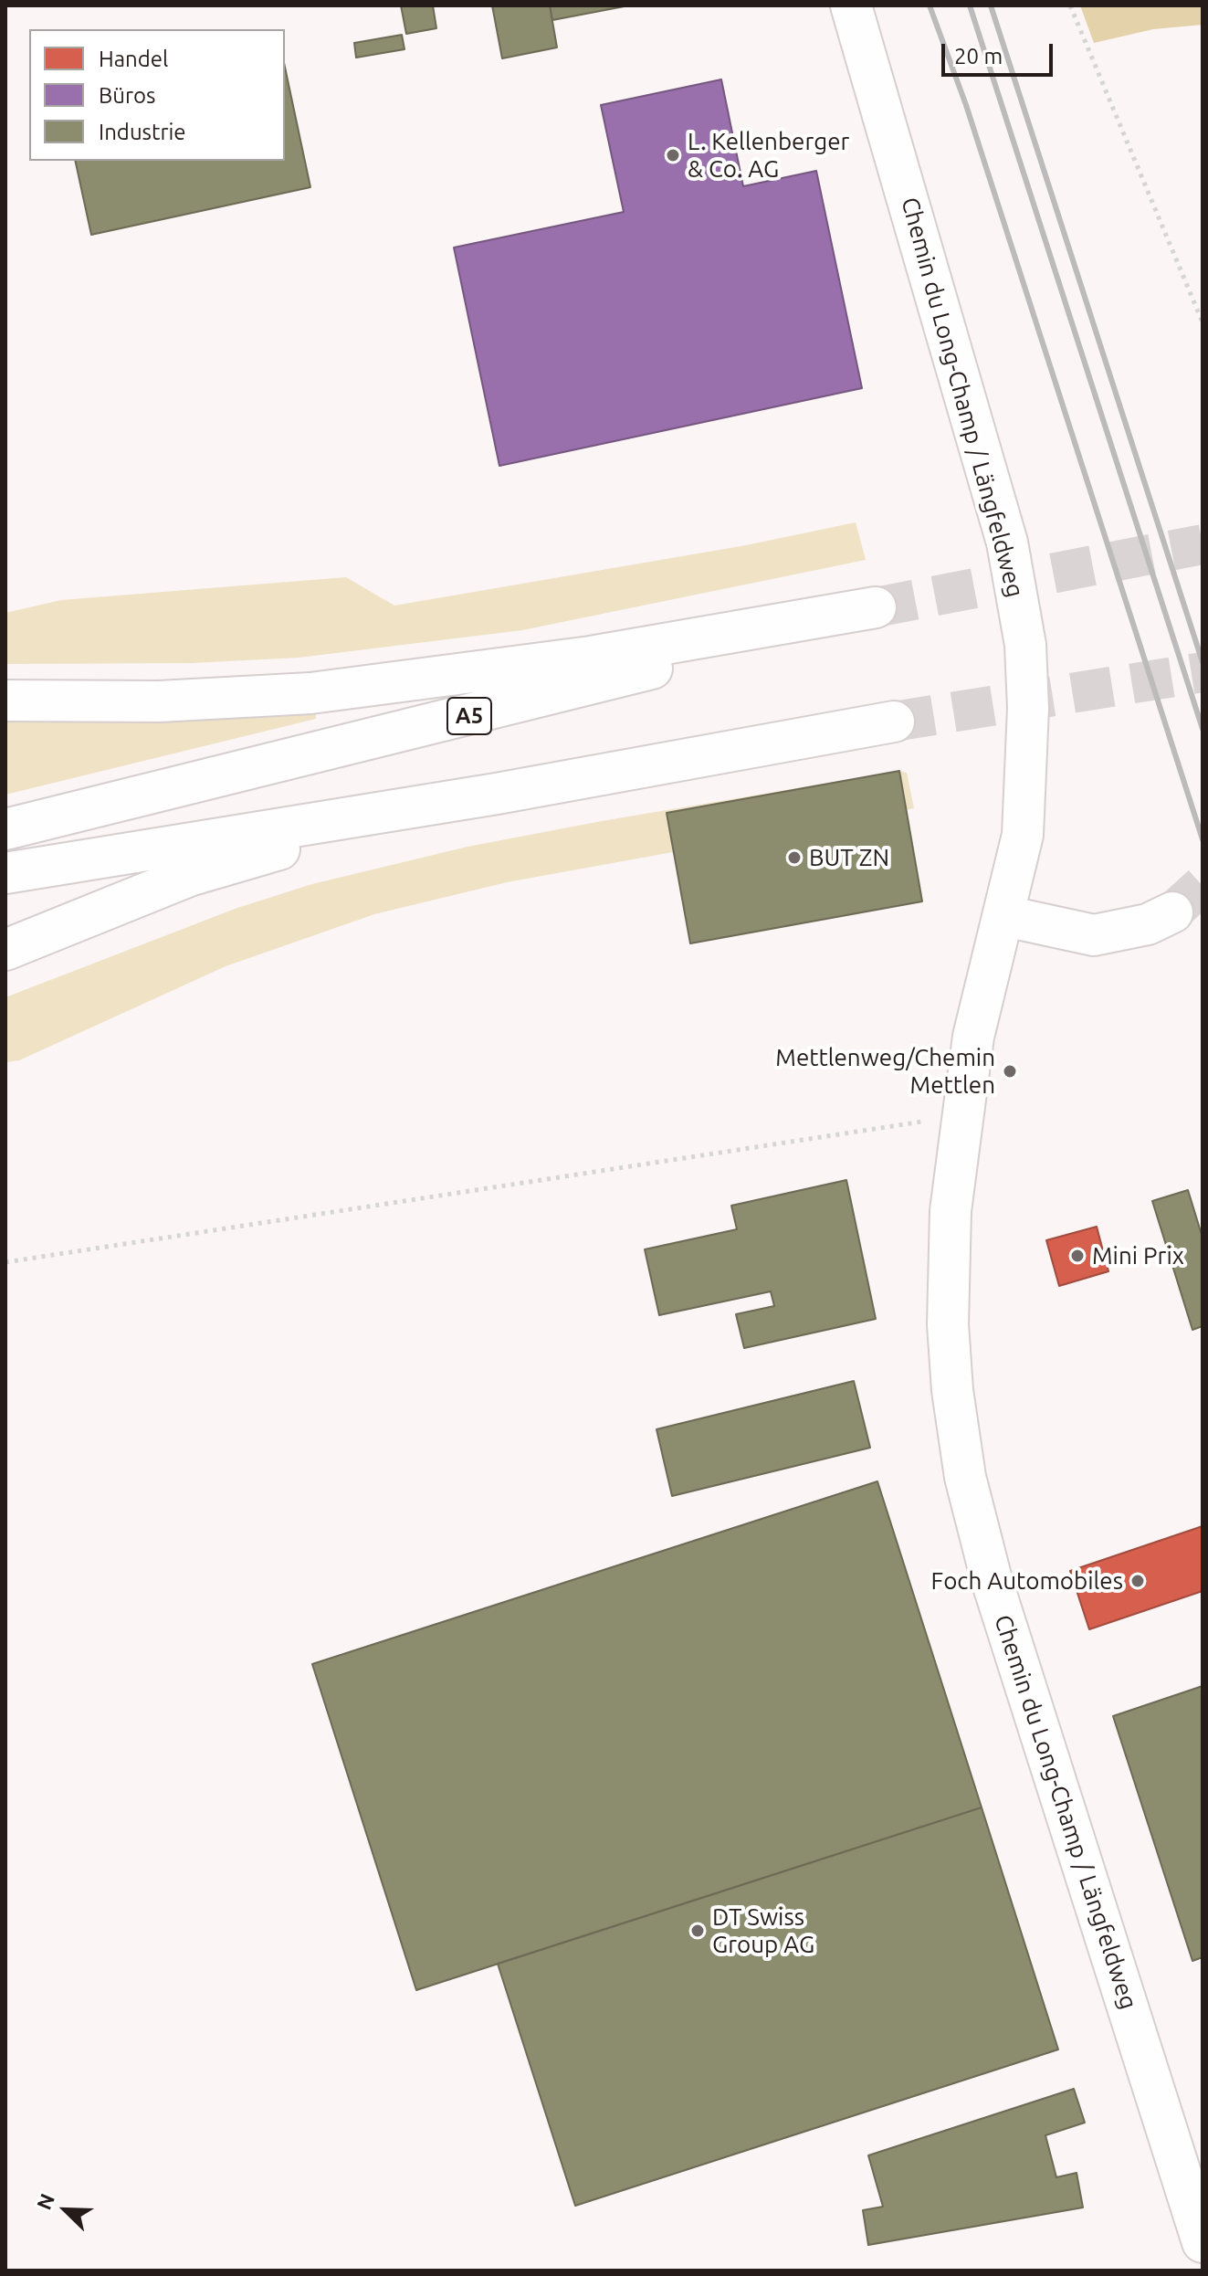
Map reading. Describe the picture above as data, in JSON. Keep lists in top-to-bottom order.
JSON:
{
  "streets": {
    "main road": ["Chemin du Long-Champ / Längfeldweg", "A5"]
  },
  "places": [
    "L. Kellenberger & Co. AG",
    "BUT ZN",
    "Mettlenweg/Chemin Mettlen",
    "Mini Prix",
    "Foch Automobiles",
    "DT Swiss Group AG"
  ],
  "legend": ["Handel", "Büros", "Industrie"],
  "scale_bar": "20 m",
  "north": "top left"
}
